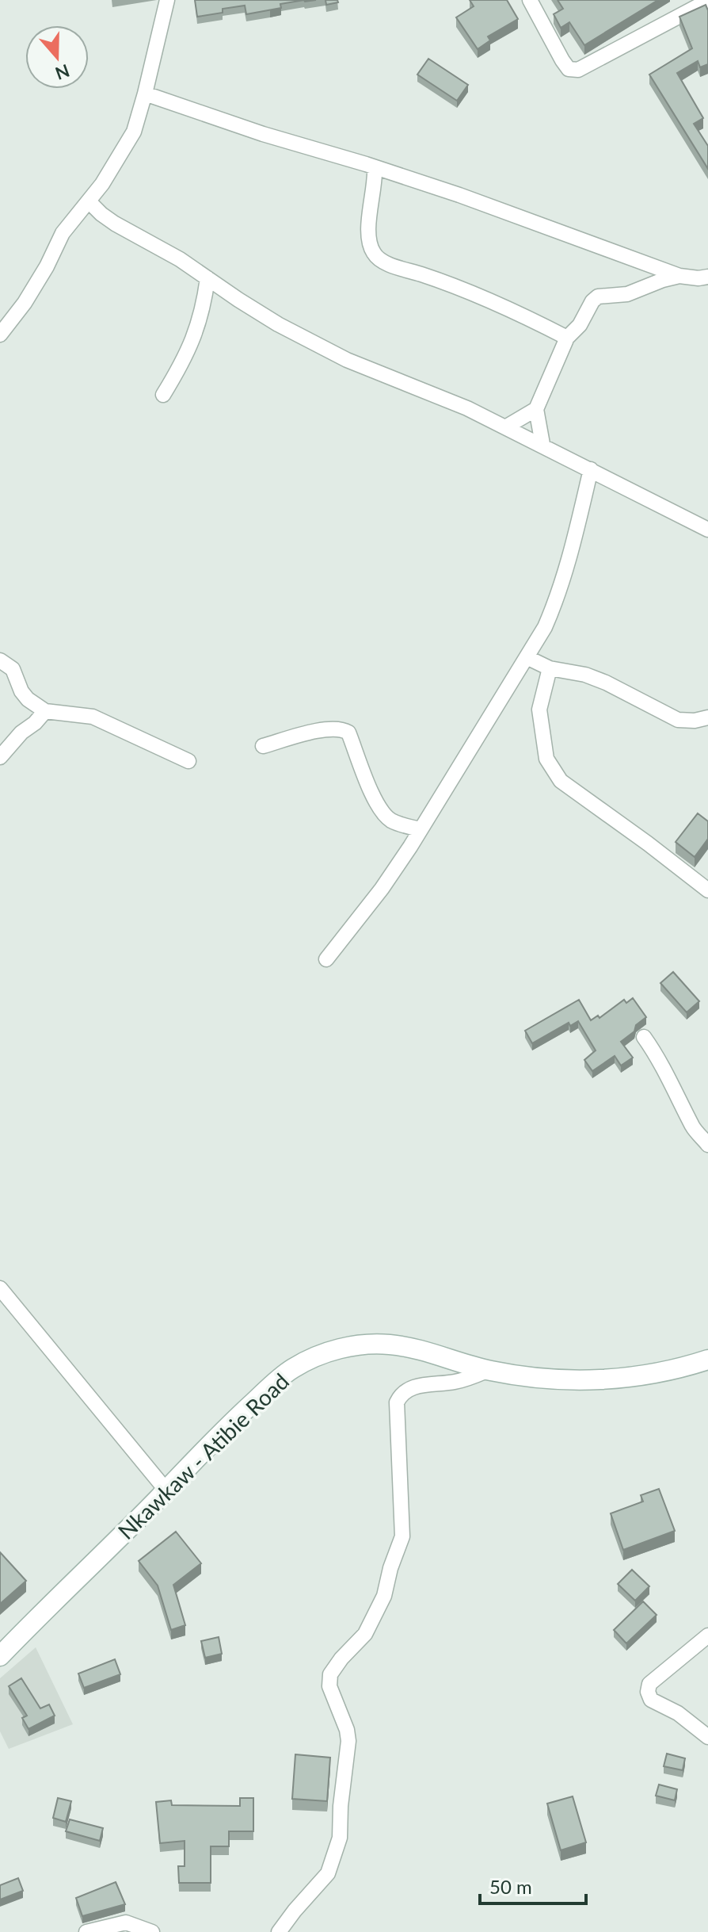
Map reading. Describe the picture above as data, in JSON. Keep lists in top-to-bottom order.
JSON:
{
  "streets": {
    "main road": ["Nkawkaw - Atibie Road"]
  },
  "scale_bar": "50 m",
  "north": "bottom"
}
